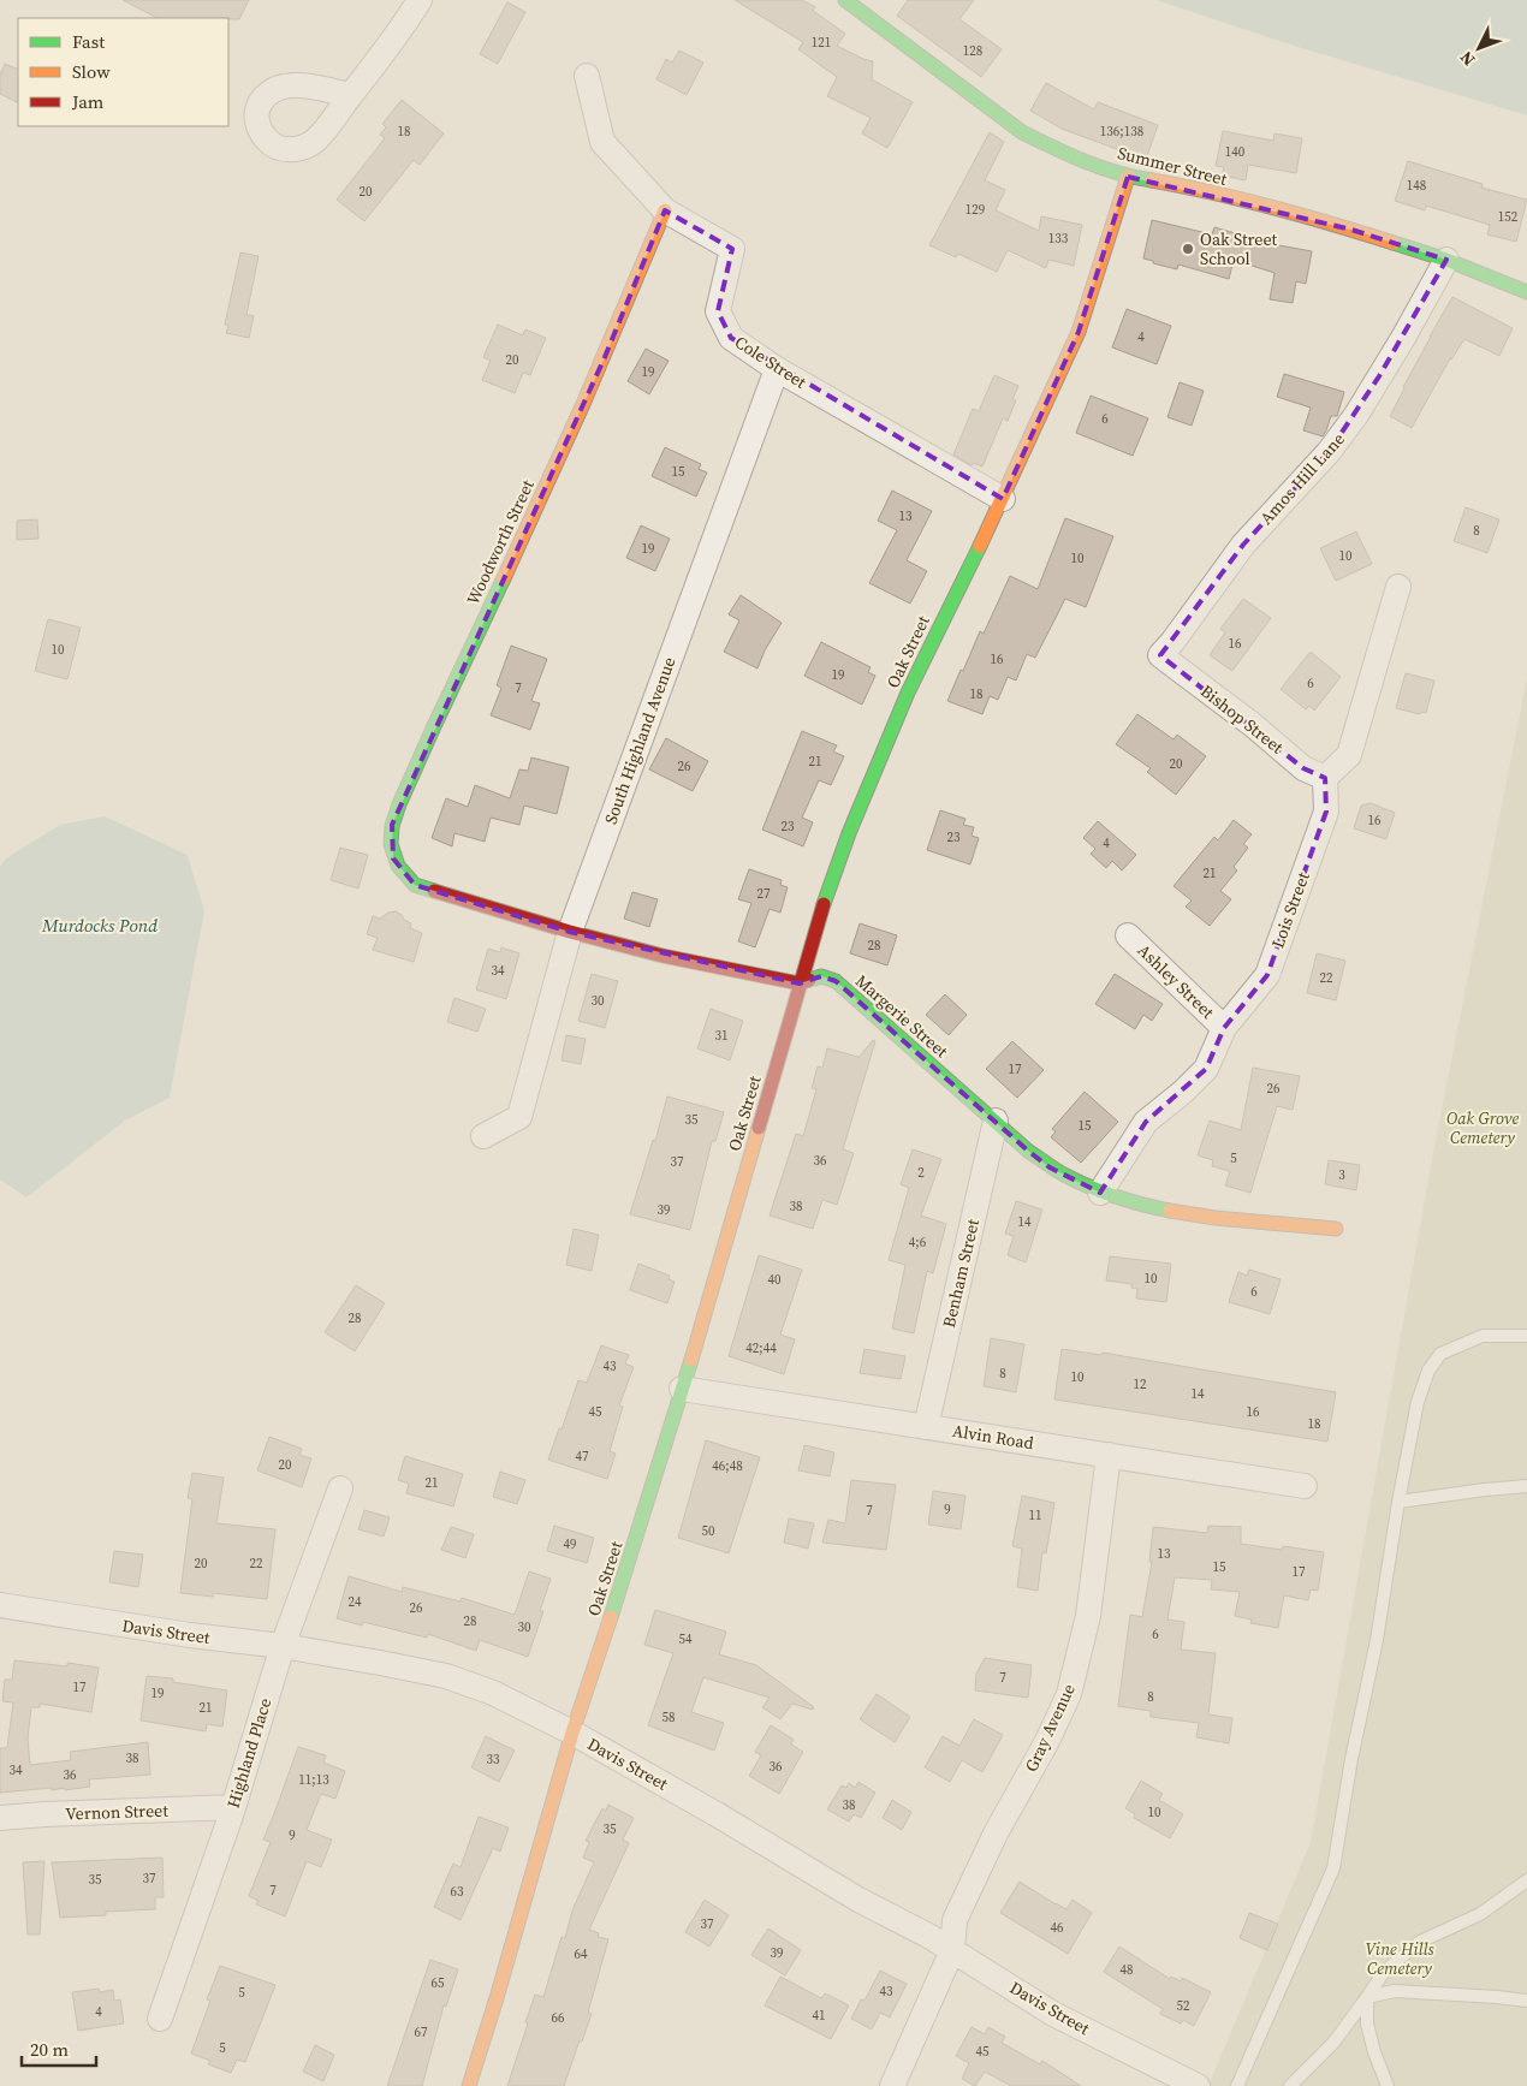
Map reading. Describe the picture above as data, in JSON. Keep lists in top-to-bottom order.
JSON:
{
  "streets": {
    "main road": [
      "Summer Street",
      "Woodworth Street",
      "Oak Street",
      "Margerie Street"
    ],
    "street": [
      "Cole Street",
      "Amos Hill Lane",
      "Bishop Street",
      "South Highland Avenue",
      "Lois Street",
      "Ashley Street",
      "Benham Street",
      "Alvin Road",
      "Davis Street",
      "Gray Avenue",
      "Highland Place",
      "Vernon Street"
    ]
  },
  "crossings": [
    ["Summer Street", "Amos Hill Lane"],
    ["Summer Street", "Oak Street"],
    ["Cole Street", "Woodworth Street"],
    ["Cole Street", "Oak Street"],
    ["Cole Street", "South Highland Avenue"],
    ["Amos Hill Lane", "Bishop Street"],
    ["Woodworth Street", "Margerie Street"],
    ["Oak Street", "Margerie Street"],
    ["Oak Street", "Alvin Road"],
    ["Oak Street", "Davis Street"],
    ["Bishop Street", "Lois Street"],
    ["South Highland Avenue", "Margerie Street"],
    ["Lois Street", "Ashley Street"],
    ["Lois Street", "Margerie Street"],
    ["Margerie Street", "Benham Street"],
    ["Benham Street", "Alvin Road"],
    ["Alvin Road", "Gray Avenue"],
    ["Davis Street", "Gray Avenue"],
    ["Davis Street", "Highland Place"],
    ["Highland Place", "Vernon Street"]
  ],
  "water": ["Murdocks Pond"],
  "parks": ["Oak Grove Cemetery", "Vine Hills Cemetery"],
  "places": ["Oak Street School"],
  "house_numbers": [
    "121",
    "128",
    "18",
    "136;138",
    "140",
    "148",
    "20",
    "129",
    "152",
    "133",
    "4",
    "20",
    "19",
    "6",
    "15",
    "13",
    "8",
    "19",
    "10",
    "10",
    "16",
    "10",
    "16",
    "19",
    "6",
    "7",
    "18",
    "21",
    "20",
    "26",
    "16",
    "23",
    "23",
    "4",
    "21",
    "27",
    "28",
    "34",
    "22",
    "30",
    "31",
    "17",
    "26",
    "35",
    "15",
    "5",
    "36",
    "37",
    "2",
    "3",
    "38",
    "39",
    "14",
    "4;6",
    "10",
    "40",
    "6",
    "28",
    "42;44",
    "43",
    "8",
    "10",
    "12",
    "14",
    "45",
    "16",
    "18",
    "47",
    "20",
    "46;48",
    "21",
    "9",
    "7",
    "11",
    "50",
    "49",
    "13",
    "20",
    "22",
    "15",
    "17",
    "24",
    "26",
    "28",
    "30",
    "6",
    "54",
    "7",
    "17",
    "19",
    "8",
    "21",
    "58",
    "38",
    "33",
    "36",
    "34",
    "36",
    "11;13",
    "38",
    "10",
    "35",
    "9",
    "37",
    "35",
    "7",
    "63",
    "37",
    "46",
    "39",
    "64",
    "48",
    "65",
    "43",
    "5",
    "52",
    "4",
    "41",
    "66",
    "67",
    "5",
    "45"
  ],
  "legend": ["Fast", "Slow", "Jam"],
  "scale_bar": "20 m",
  "north": "bottom left"
}
